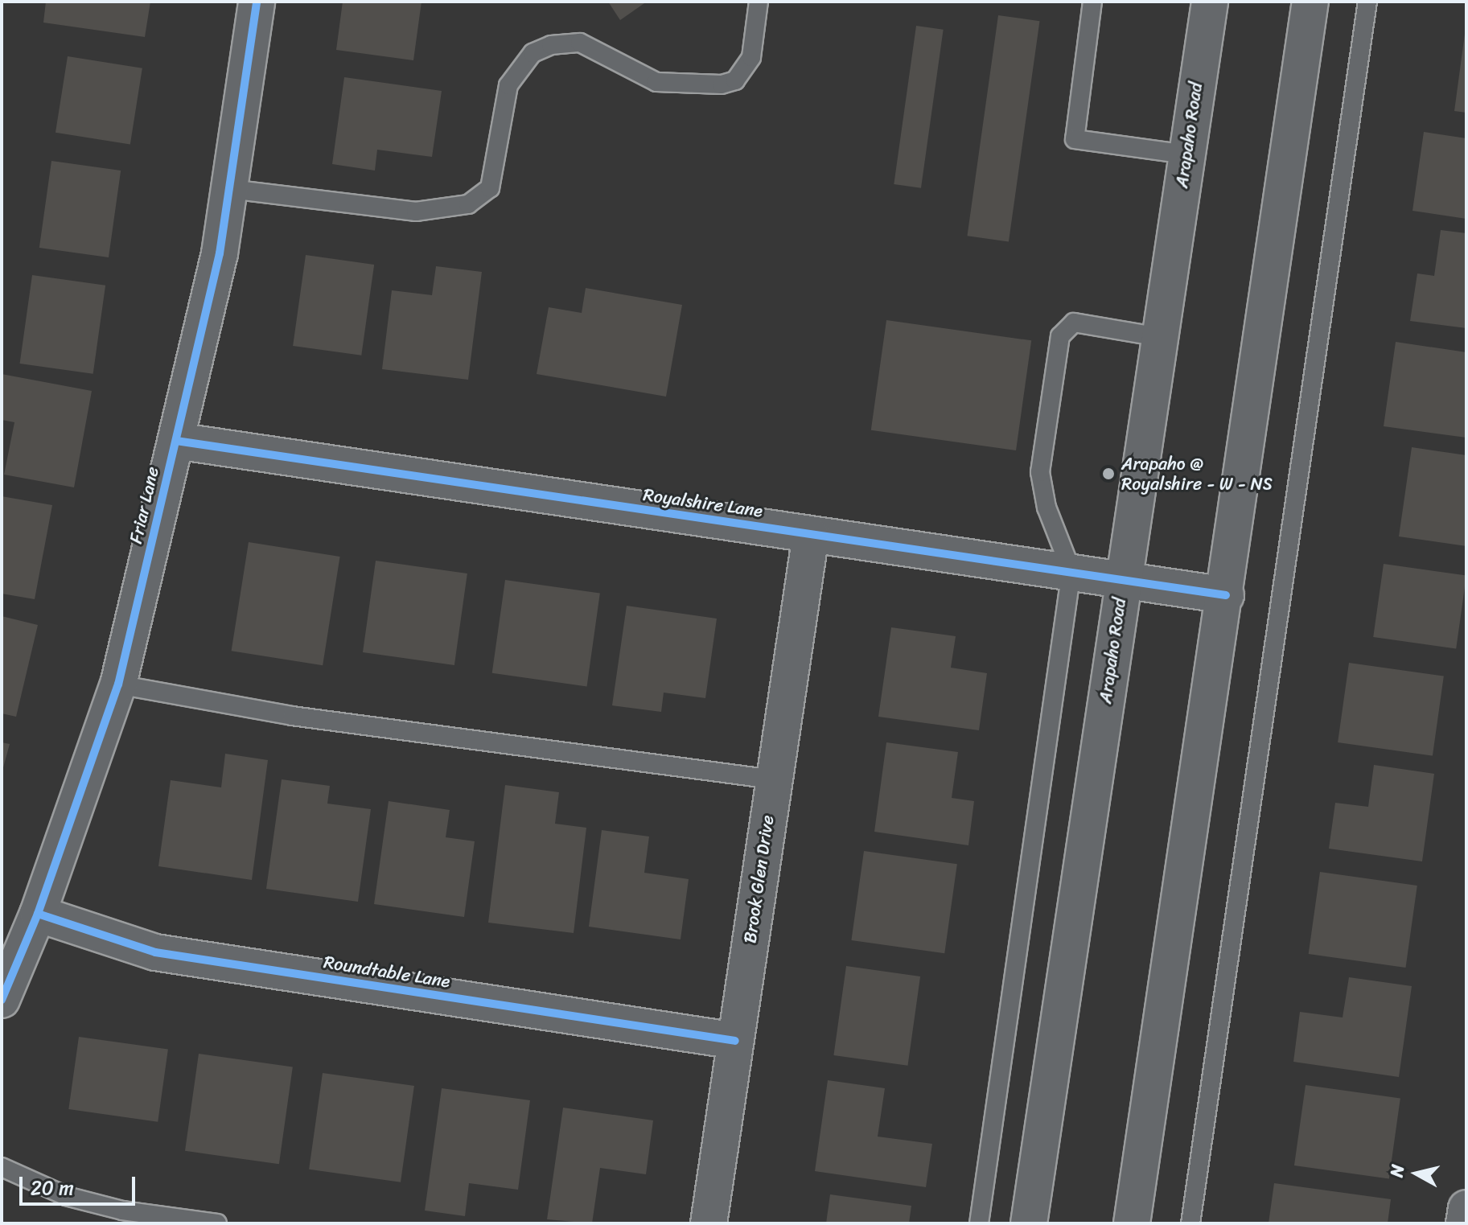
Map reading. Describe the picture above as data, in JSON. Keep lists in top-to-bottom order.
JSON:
{
  "streets": {
    "street": [
      "Arapaho Road",
      "Royalshire Lane",
      "Friar Lane",
      "Brook Glen Drive",
      "Roundtable Lane"
    ]
  },
  "crossings": [
    ["Arapaho Road", "Royalshire Lane"],
    ["Royalshire Lane", "Friar Lane"],
    ["Royalshire Lane", "Brook Glen Drive"],
    ["Friar Lane", "Roundtable Lane"],
    ["Brook Glen Drive", "Roundtable Lane"]
  ],
  "places": ["Arapaho @ Royalshire - W - NS"],
  "scale_bar": "20 m",
  "north": "left"
}
